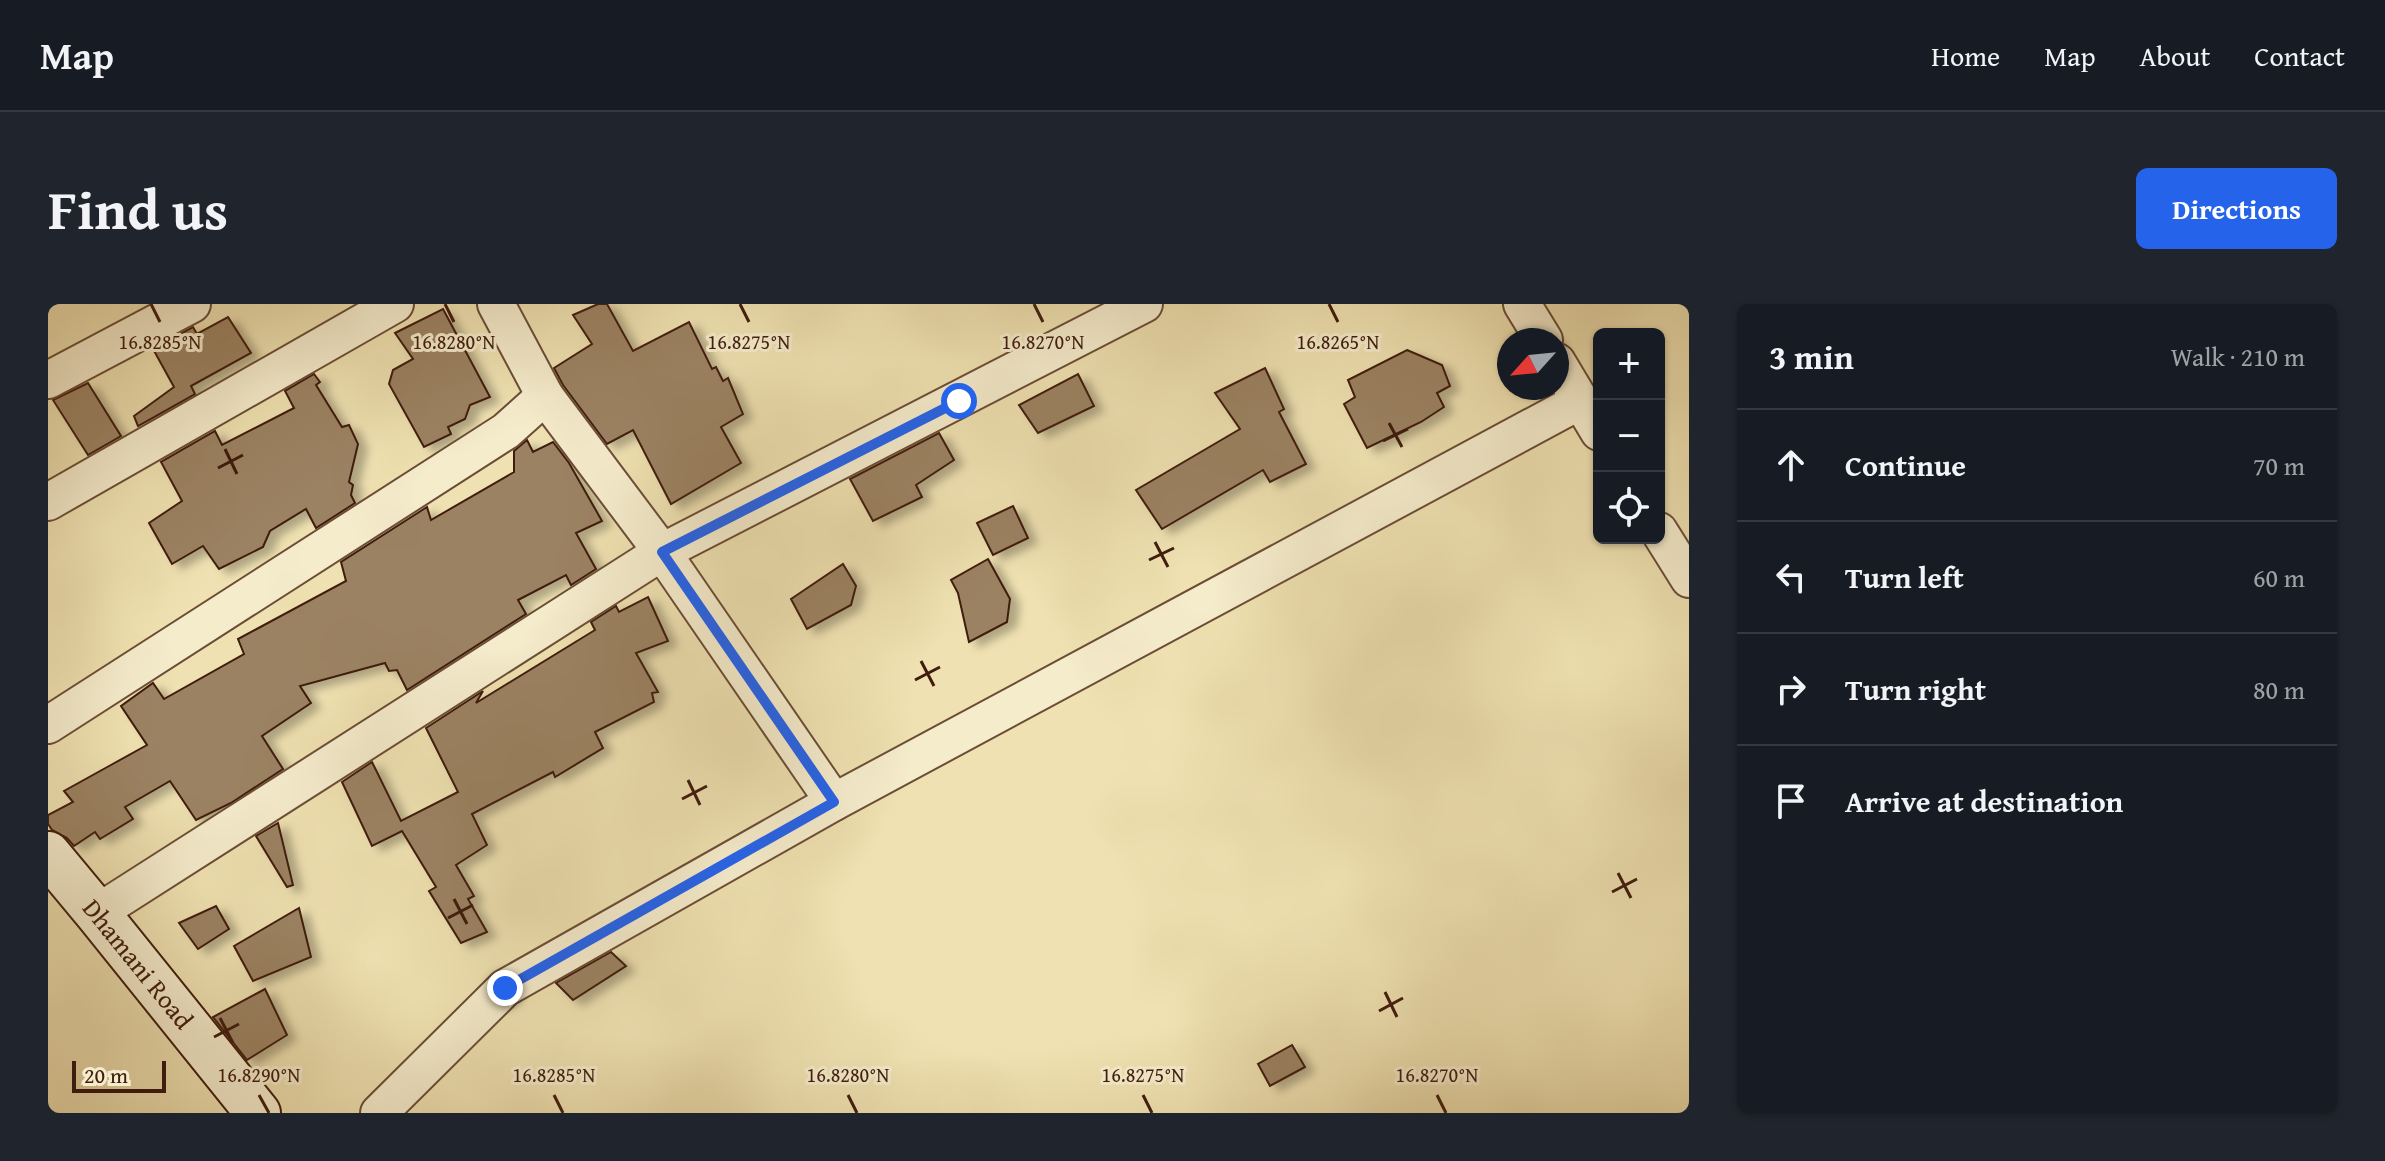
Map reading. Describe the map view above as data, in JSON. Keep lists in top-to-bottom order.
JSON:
{
  "streets": {
    "main road": ["Dhamani Road"]
  },
  "scale_bar": "20 m",
  "north": "bottom left",
  "page": {
    "header": "Map",
    "nav": [
      "Home",
      "Map",
      "About",
      "Contact"
    ],
    "title": "Find us",
    "buttons": "Directions",
    "heading": ["3 min", "Walk · 210 m"],
    "map_buttons": ["+", "−"],
    "list": [
      ["Continue", "70 m"],
      ["Turn left", "60 m"],
      ["Turn right", "80 m"],
      "Arrive at destination"
    ],
    "scale": "20 m"
  },
  "coordinates": [
    "16.8285°N",
    "16.8280°N",
    "16.8275°N",
    "16.8270°N",
    "16.8265°N",
    "16.8290°N"
  ]
}
